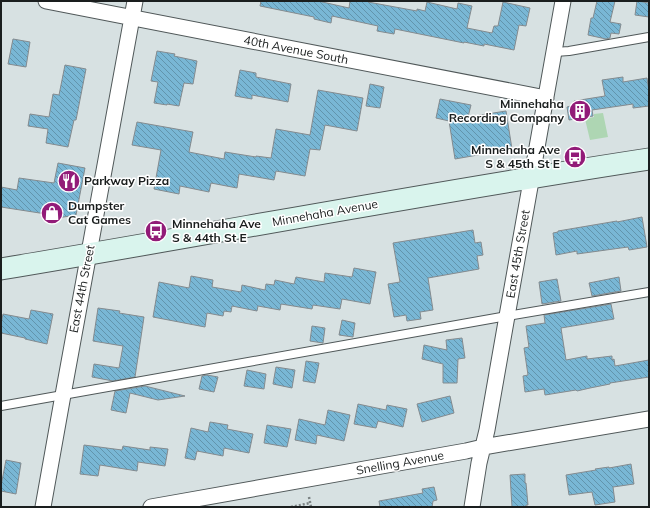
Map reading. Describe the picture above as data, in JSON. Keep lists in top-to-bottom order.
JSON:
{
  "streets": {
    "main road": ["Minnehaha Avenue"],
    "street": [
      "40th Avenue South",
      "East 45th Street",
      "East 44th Street",
      "Snelling Avenue"
    ]
  },
  "crossings": [
    ["40th Avenue South", "East 45th Street"],
    ["40th Avenue South", "East 44th Street"],
    ["Minnehaha Avenue", "East 45th Street"],
    ["Minnehaha Avenue", "East 44th Street"],
    ["East 45th Street", "Snelling Avenue"]
  ],
  "places": {
    "building": ["Minnehaha Recording Company"],
    "bus stop": ["Minnehaha Ave S & 45th St E", "Minnehaha Ave S & 44th St E"],
    "restaurant": ["Parkway Pizza"],
    "shop": ["Dumpster Cat Games"]
  }
}
